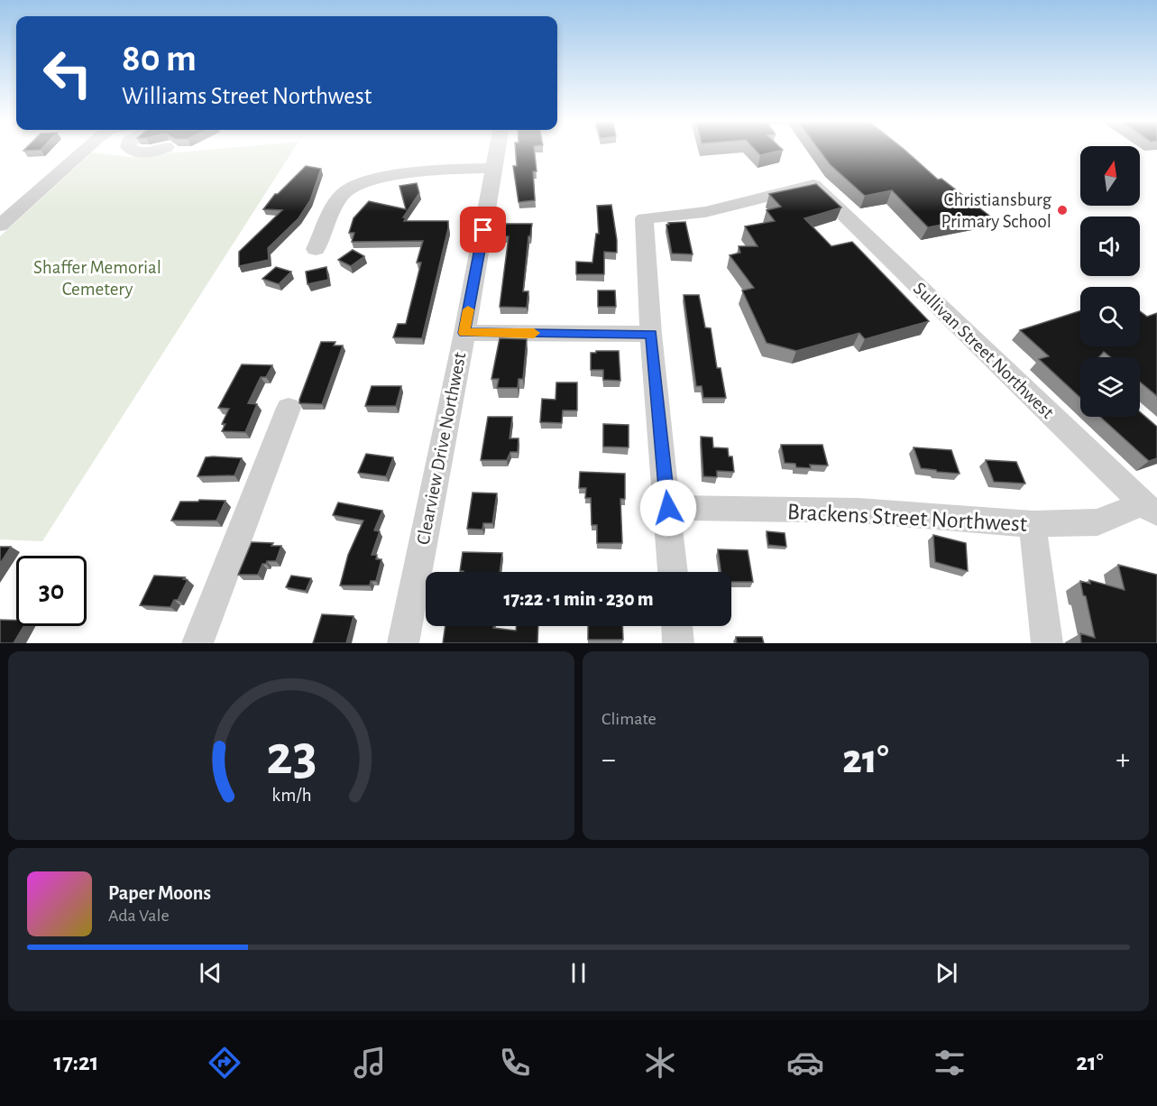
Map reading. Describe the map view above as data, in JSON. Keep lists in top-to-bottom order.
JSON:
{
  "streets": {
    "street": ["Sullivan Street Northwest", "Clearview Drive Northwest", "Brackens Street Northwest"]
  },
  "crossings": [
    ["Sullivan Street Northwest", "Brackens Street Northwest"]
  ],
  "parks": ["Shaffer Memorial Cemetery"],
  "places": ["Christiansburg Primary School"],
  "north": "top",
  "page": {
    "turn": ["80 m", "Williams Street Northwest"],
    "limit": "30",
    "trip": "17:22 · 1 min · 230 m",
    "tile": "Climate",
    "heat": ["−", "21°", "+"],
    "song": ["Paper Moons", "Ada Vale"],
    "tabs": ["17:21", "21°"],
    "gauge": ["23", "km/h"]
  }
}
